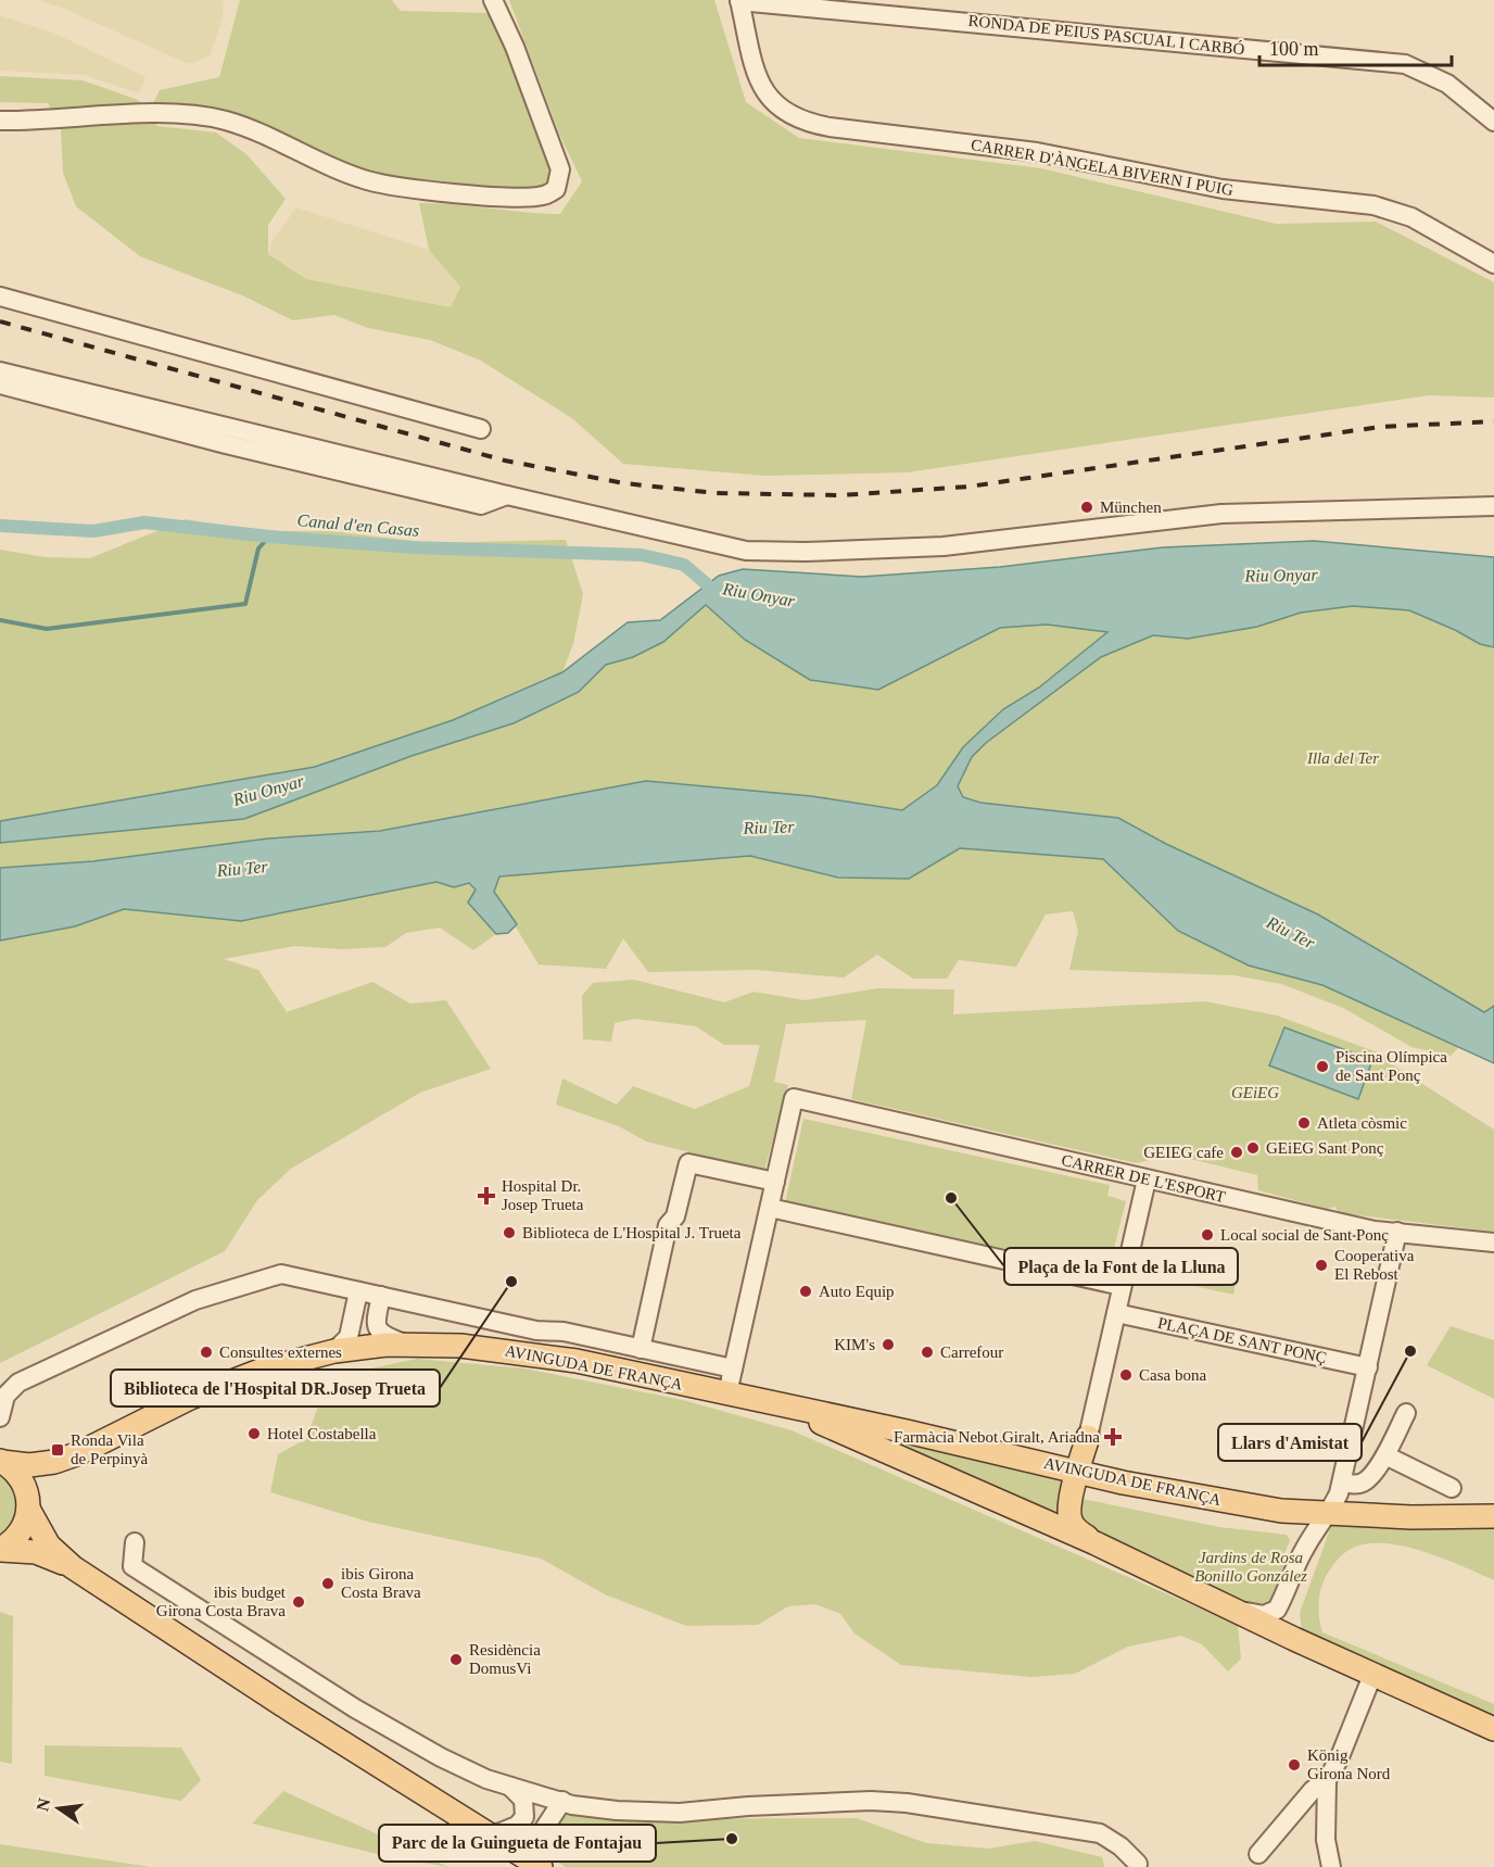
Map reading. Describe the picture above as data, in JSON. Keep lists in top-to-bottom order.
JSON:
{
  "streets": {
    "main road": ["AVINGUDA DE FRANÇA"],
    "street": [
      "RONDA DE PEIUS PASCUAL I CARBÓ",
      "CARRER D'ÀNGELA BIVERN I PUIG",
      "CARRER DE L'ESPORT",
      "PLAÇA DE SANT PONÇ"
    ]
  },
  "crossings": [
    ["RONDA DE PEIUS PASCUAL I CARBÓ", "CARRER D'ÀNGELA BIVERN I PUIG"]
  ],
  "water": ["Canal d'en Casas", "Riu Onyar", "Riu Ter"],
  "parks": ["Illa del Ter", "GEiEG", "Jardins de Rosa Bonillo González"],
  "places": {
    "other": [
      "München",
      "Piscina Olímpica de Sant Ponç",
      "Atleta còsmic",
      "GEiEG Sant Ponç",
      "GEIEG cafe",
      "Plaça de la Font de la Lluna",
      "Biblioteca de L'Hospital J. Trueta",
      "Local social de Sant Ponç",
      "Cooperativa El Rebost",
      "Biblioteca de l'Hospital DR.Josep Trueta",
      "Auto Equip",
      "KIM's",
      "Llars d'Amistat",
      "Consultes externes",
      "Carrefour",
      "Casa bona",
      "Hotel Costabella",
      "ibis Girona Costa Brava",
      "ibis budget Girona Costa Brava",
      "Residència DomusVi",
      "König Girona Nord",
      "Parc de la Guingueta de Fontajau"
    ],
    "health": ["Hospital Dr. Josep Trueta", "Farmàcia Nebot Giralt, Ariadna"],
    "transit": ["Ronda Vila de Perpinyà"]
  },
  "scale_bar": "100 m",
  "north": "left"
}
